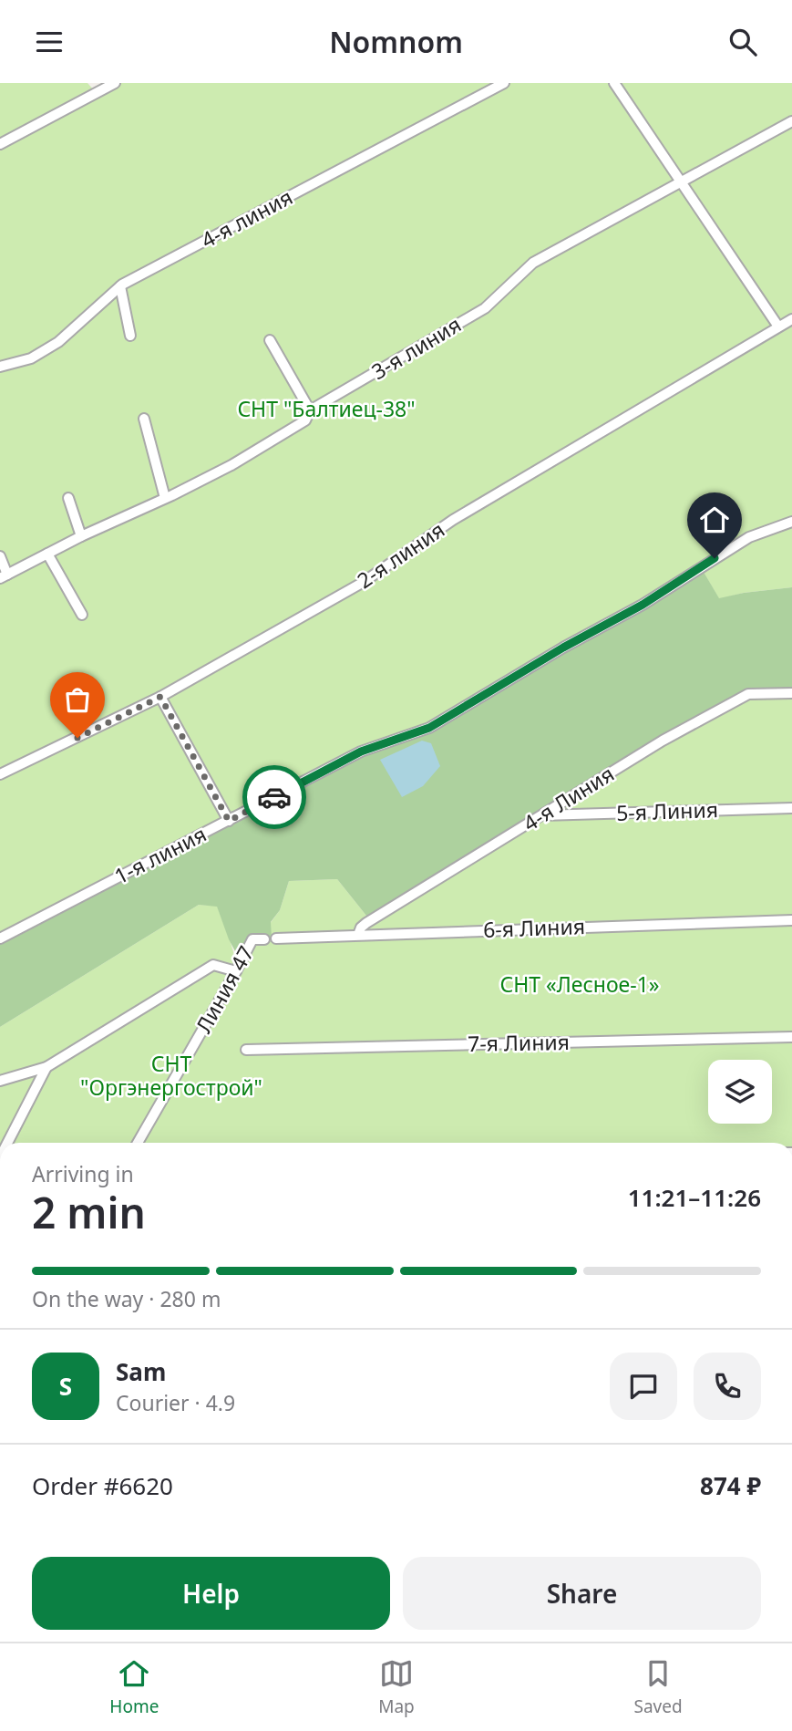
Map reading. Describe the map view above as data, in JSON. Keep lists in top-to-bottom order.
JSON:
{
  "streets": {
    "street": [
      "4-я линия",
      "3-я линия",
      "2-я линия",
      "4-я Линия",
      "5-я Линия",
      "1-я линия",
      "6-я Линия",
      "Линия 47",
      "7-я Линия"
    ]
  },
  "crossings": [
    ["4-я Линия", "5-я Линия"],
    ["4-я Линия", "6-я Линия"]
  ],
  "parks": ["СНТ \"Балтиец-38\"", "СНТ «Лесное-1»", "СНТ \"Оргэнергострой\""],
  "page": {
    "header": "Nomnom",
    "heading": ["2 min", "Arriving in", "11:21–11:26"],
    "panel": [
      "Sam",
      "Courier · 4.9",
      "Order #6620",
      "874 ₽"
    ],
    "bar": "On the way · 280 m",
    "round": "S",
    "buttons": ["Help", "Share"],
    "tabs": ["Home", "Map", "Saved"]
  }
}
